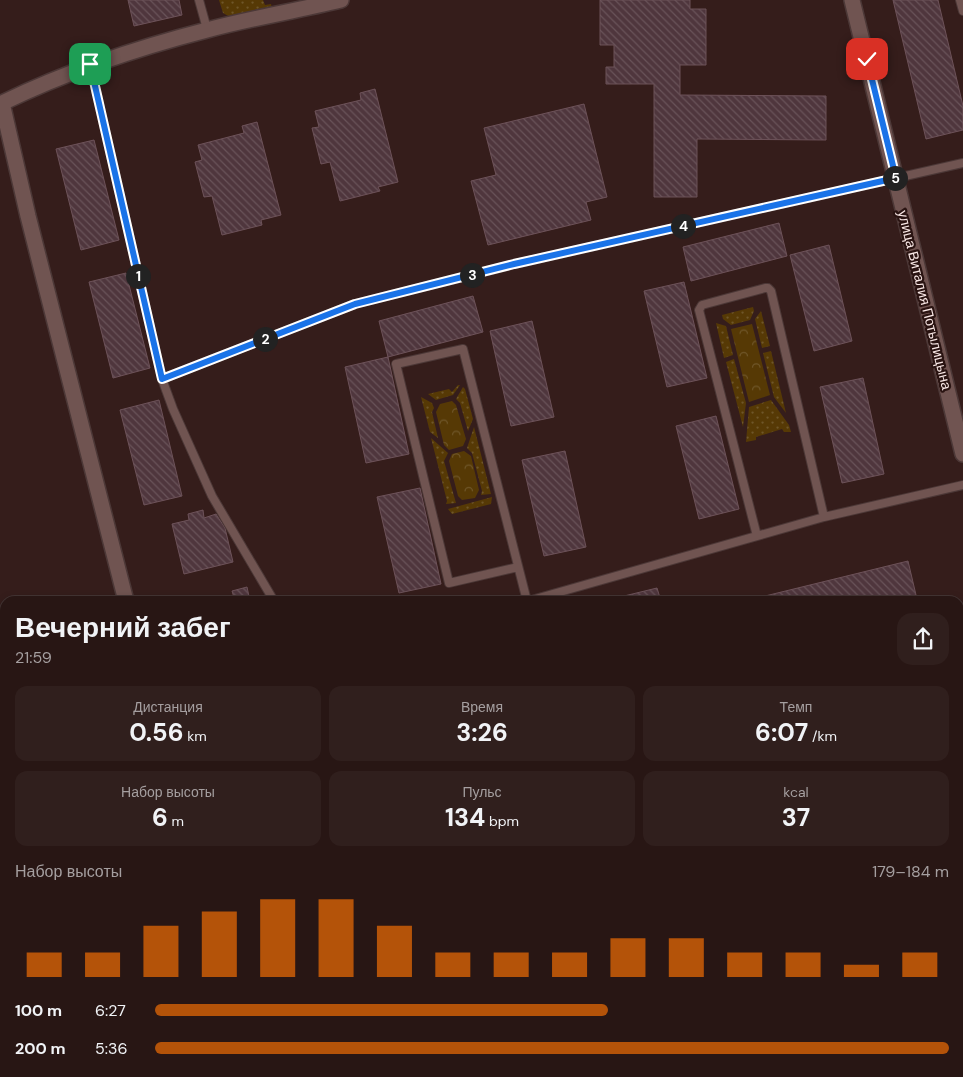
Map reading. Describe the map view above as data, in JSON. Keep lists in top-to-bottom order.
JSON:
{
  "streets": {
    "street": ["улица Виталия Потылицына"]
  },
  "page": {
    "pins": [
      "5",
      "4",
      "3",
      "1",
      "2"
    ],
    "heading": ["Вечерний забег", "21:59"],
    "stats": [
      ["Дистанция", "0.56 km"],
      ["Время", "3:26"],
      ["Темп", "6:07 /km"],
      ["Набор высоты", "6 m"],
      ["Пульс", "134 bpm"],
      ["kcal", "37"]
    ],
    "chart": ["Набор высоты", "179–184 m"],
    "list": [
      {
        "name": "100 m",
        "note": "6:27"
      },
      {
        "name": "200 m",
        "note": "5:36"
      }
    ]
  }
}
